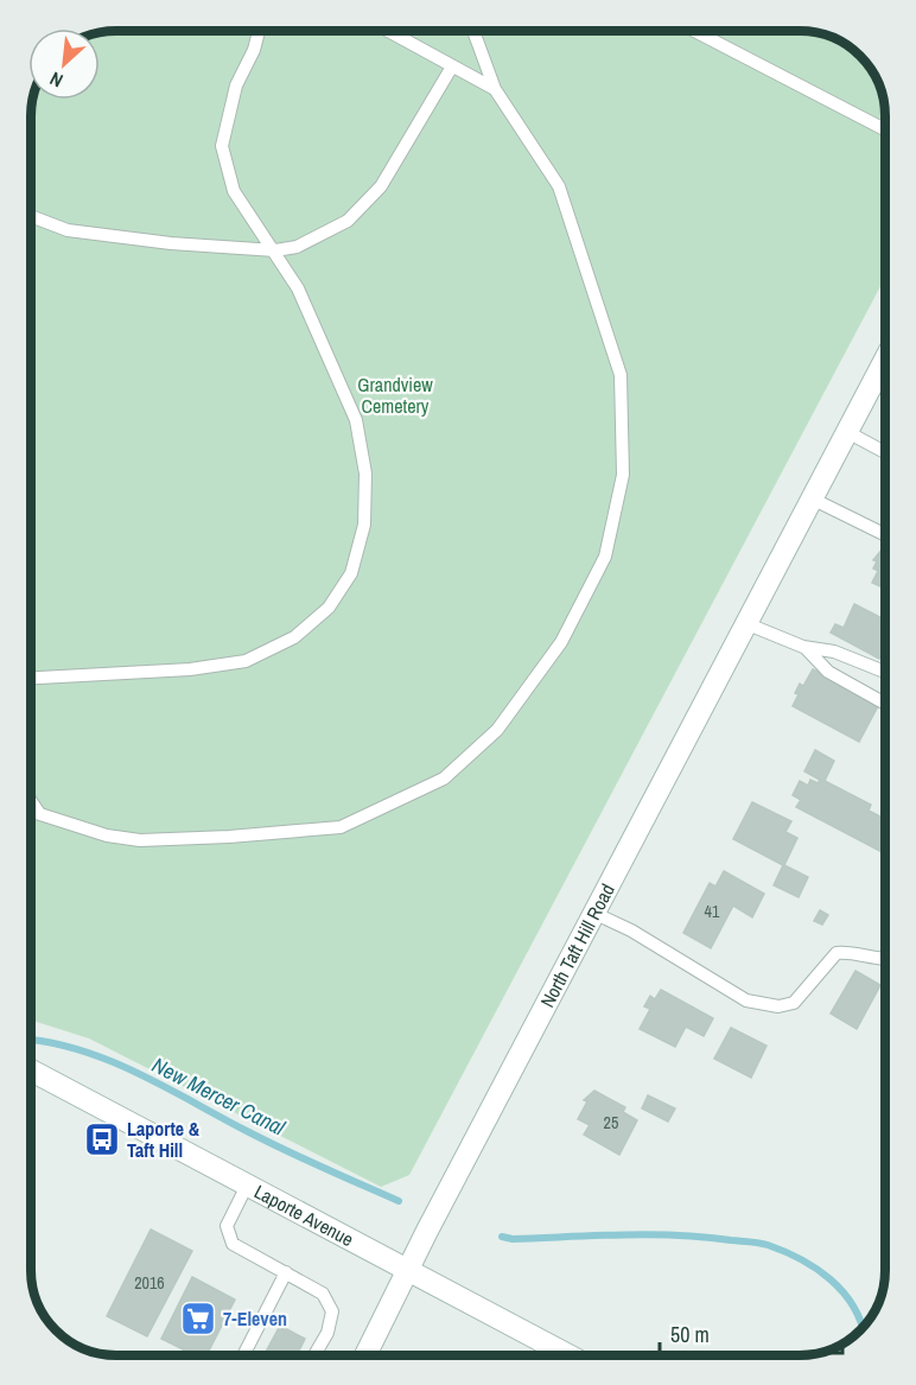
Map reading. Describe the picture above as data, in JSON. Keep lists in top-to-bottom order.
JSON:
{
  "streets": {
    "main road": ["North Taft Hill Road", "Laporte Avenue"]
  },
  "crossings": [
    ["North Taft Hill Road", "Laporte Avenue"]
  ],
  "water": ["New Mercer Canal"],
  "parks": ["Grandview Cemetery"],
  "places": {
    "bus stop": ["Laporte & Taft Hill"],
    "supermarket": ["7-Eleven"]
  },
  "house_numbers": ["41", "25", "2016"],
  "scale_bar": "50 m",
  "north": "bottom left"
}
